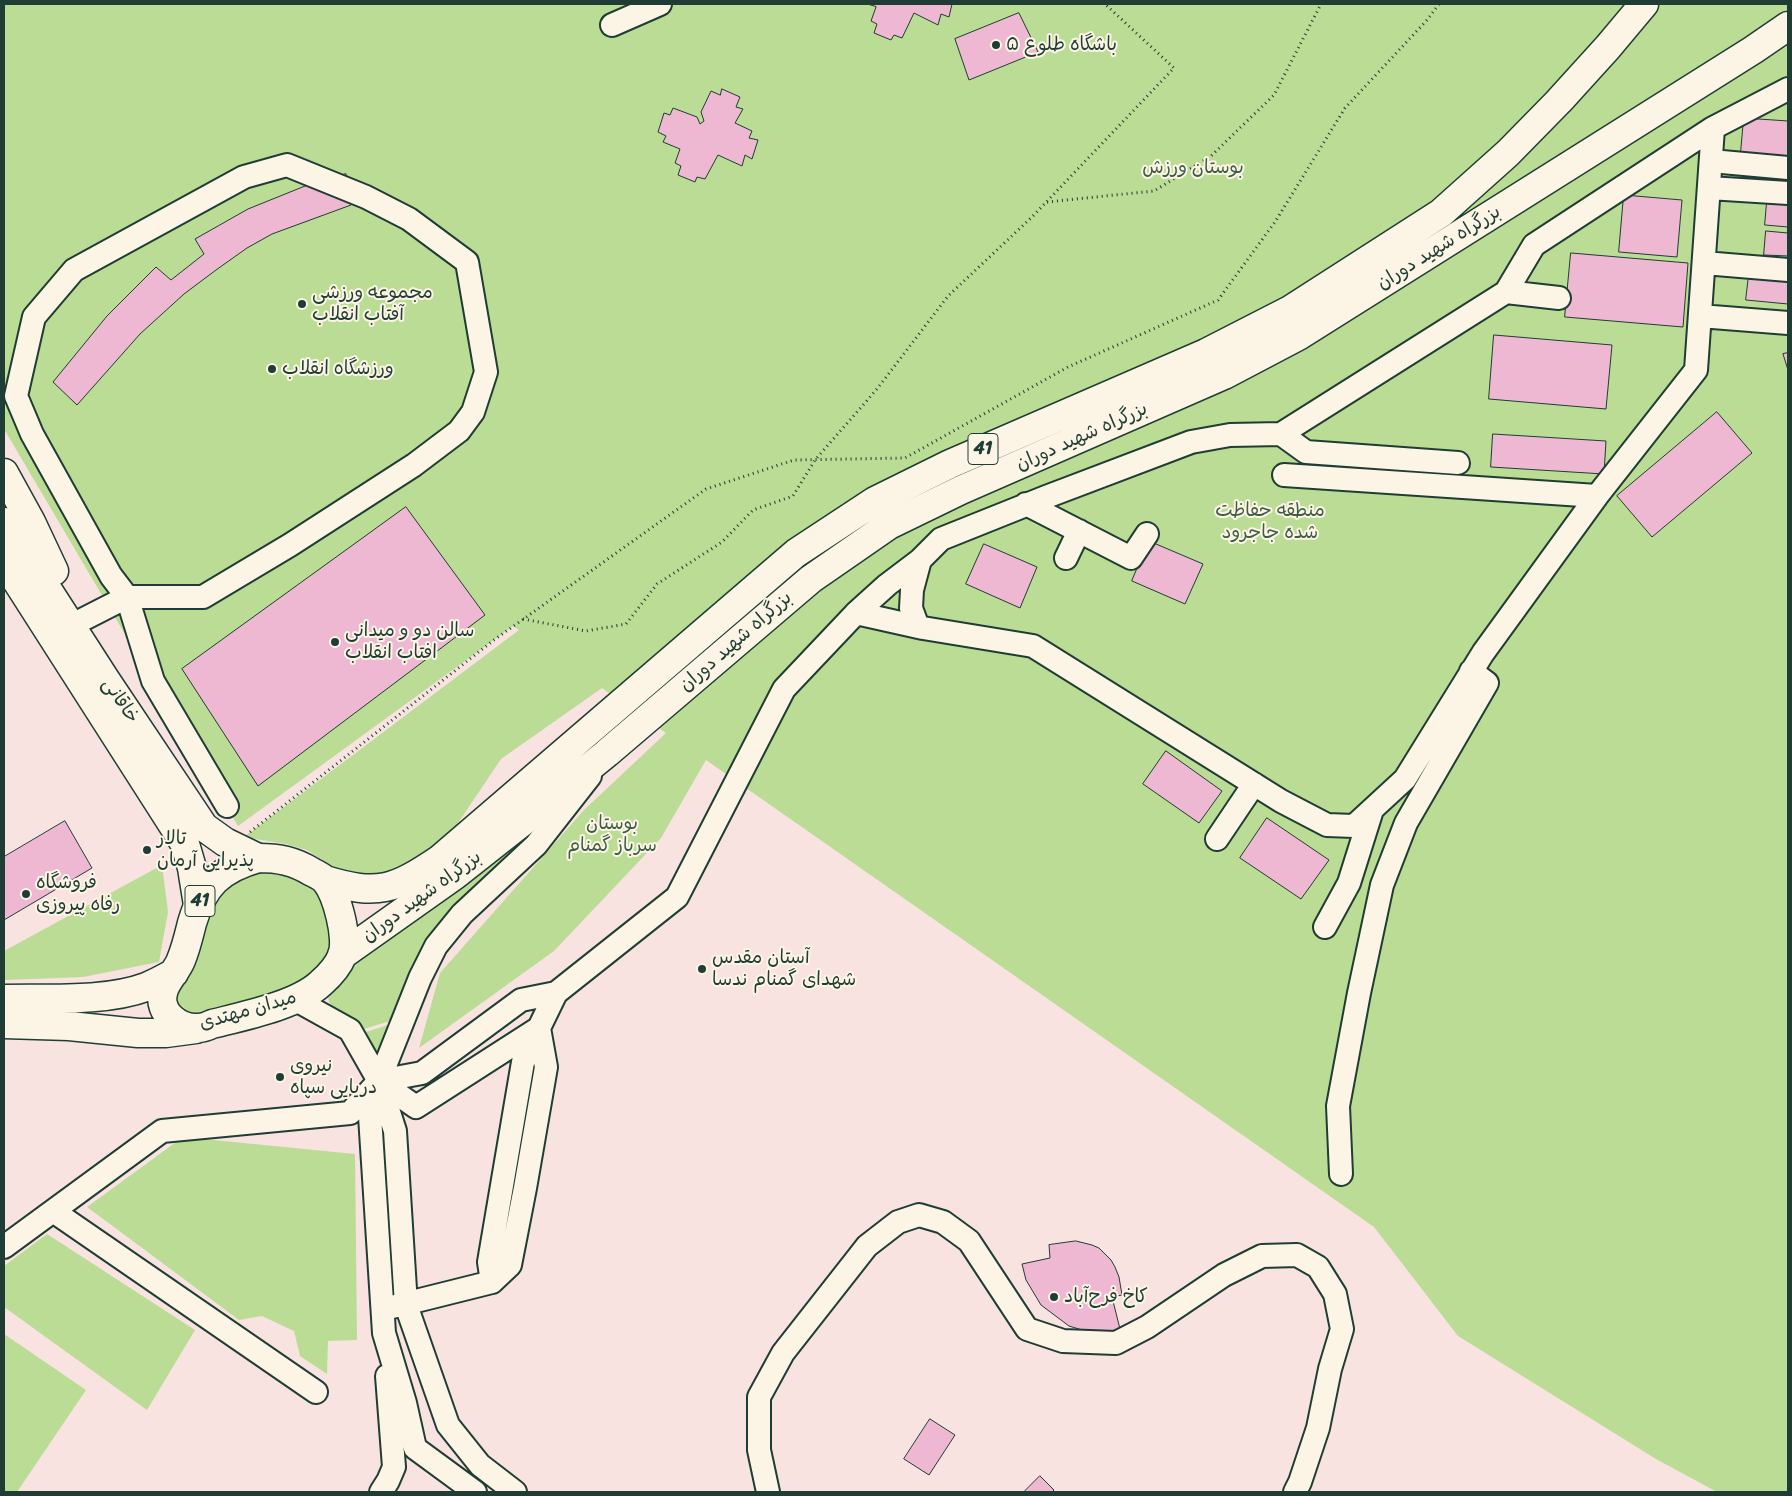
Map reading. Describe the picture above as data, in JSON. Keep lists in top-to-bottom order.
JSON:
{
  "streets": {
    "main road": [
      "بزرگراه شهید دوران",
      "41",
      "خاقانی",
      "میدان مهتدی"
    ]
  },
  "crossings": [
    ["بزرگراه شهید دوران", "41"],
    ["بزرگراه شهید دوران", "خاقانی"],
    ["بزرگراه شهید دوران", "میدان مهتدی"],
    ["41", "خاقانی"],
    ["41", "میدان مهتدی"],
    ["خاقانی", "میدان مهتدی"]
  ],
  "parks": ["بوستان ورزش", "منطقه حفاظت شده جاجرود", "بوستان سرباز گمنام"],
  "places": [
    "باشگاه طلوع ۵",
    "مجموعه ورزشی آفتاب انقلاب",
    "ورزشگاه انقلاب",
    "سالن دو و میدانی افتاب انقلاب",
    "تالار پذیرایی آرمان",
    "فروشگاه رفاه پیروزی",
    "آستان مقدس شهدای گمنام ندسا",
    "نیروی دریایی سپاه",
    "کاخ فرح‌آباد"
  ]
}
